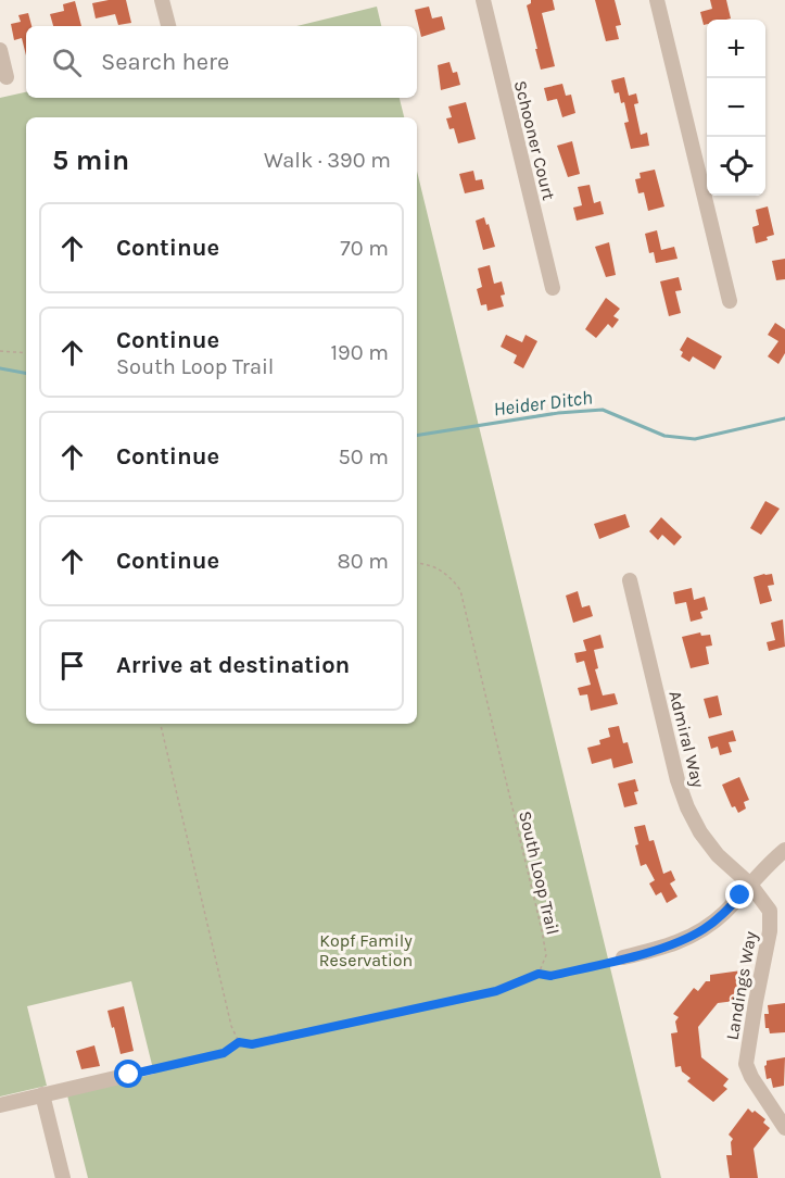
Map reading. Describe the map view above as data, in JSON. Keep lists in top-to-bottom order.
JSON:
{
  "streets": {
    "street": ["Schooner Court", "Admiral Way", "Landings Way"],
    "path": ["South Loop Trail"]
  },
  "crossings": [
    ["Admiral Way", "Landings Way"]
  ],
  "water": ["Heider Ditch"],
  "parks": ["Kopf Family Reservation"],
  "page": {
    "map_buttons": ["+", "−"],
    "search": "Search here",
    "heading": ["5 min", "Walk · 390 m"],
    "list": [
      ["Continue", "70 m"],
      ["Continue", "South Loop Trail", "190 m"],
      ["Continue", "50 m"],
      ["Continue", "80 m"],
      "Arrive at destination"
    ]
  }
}
